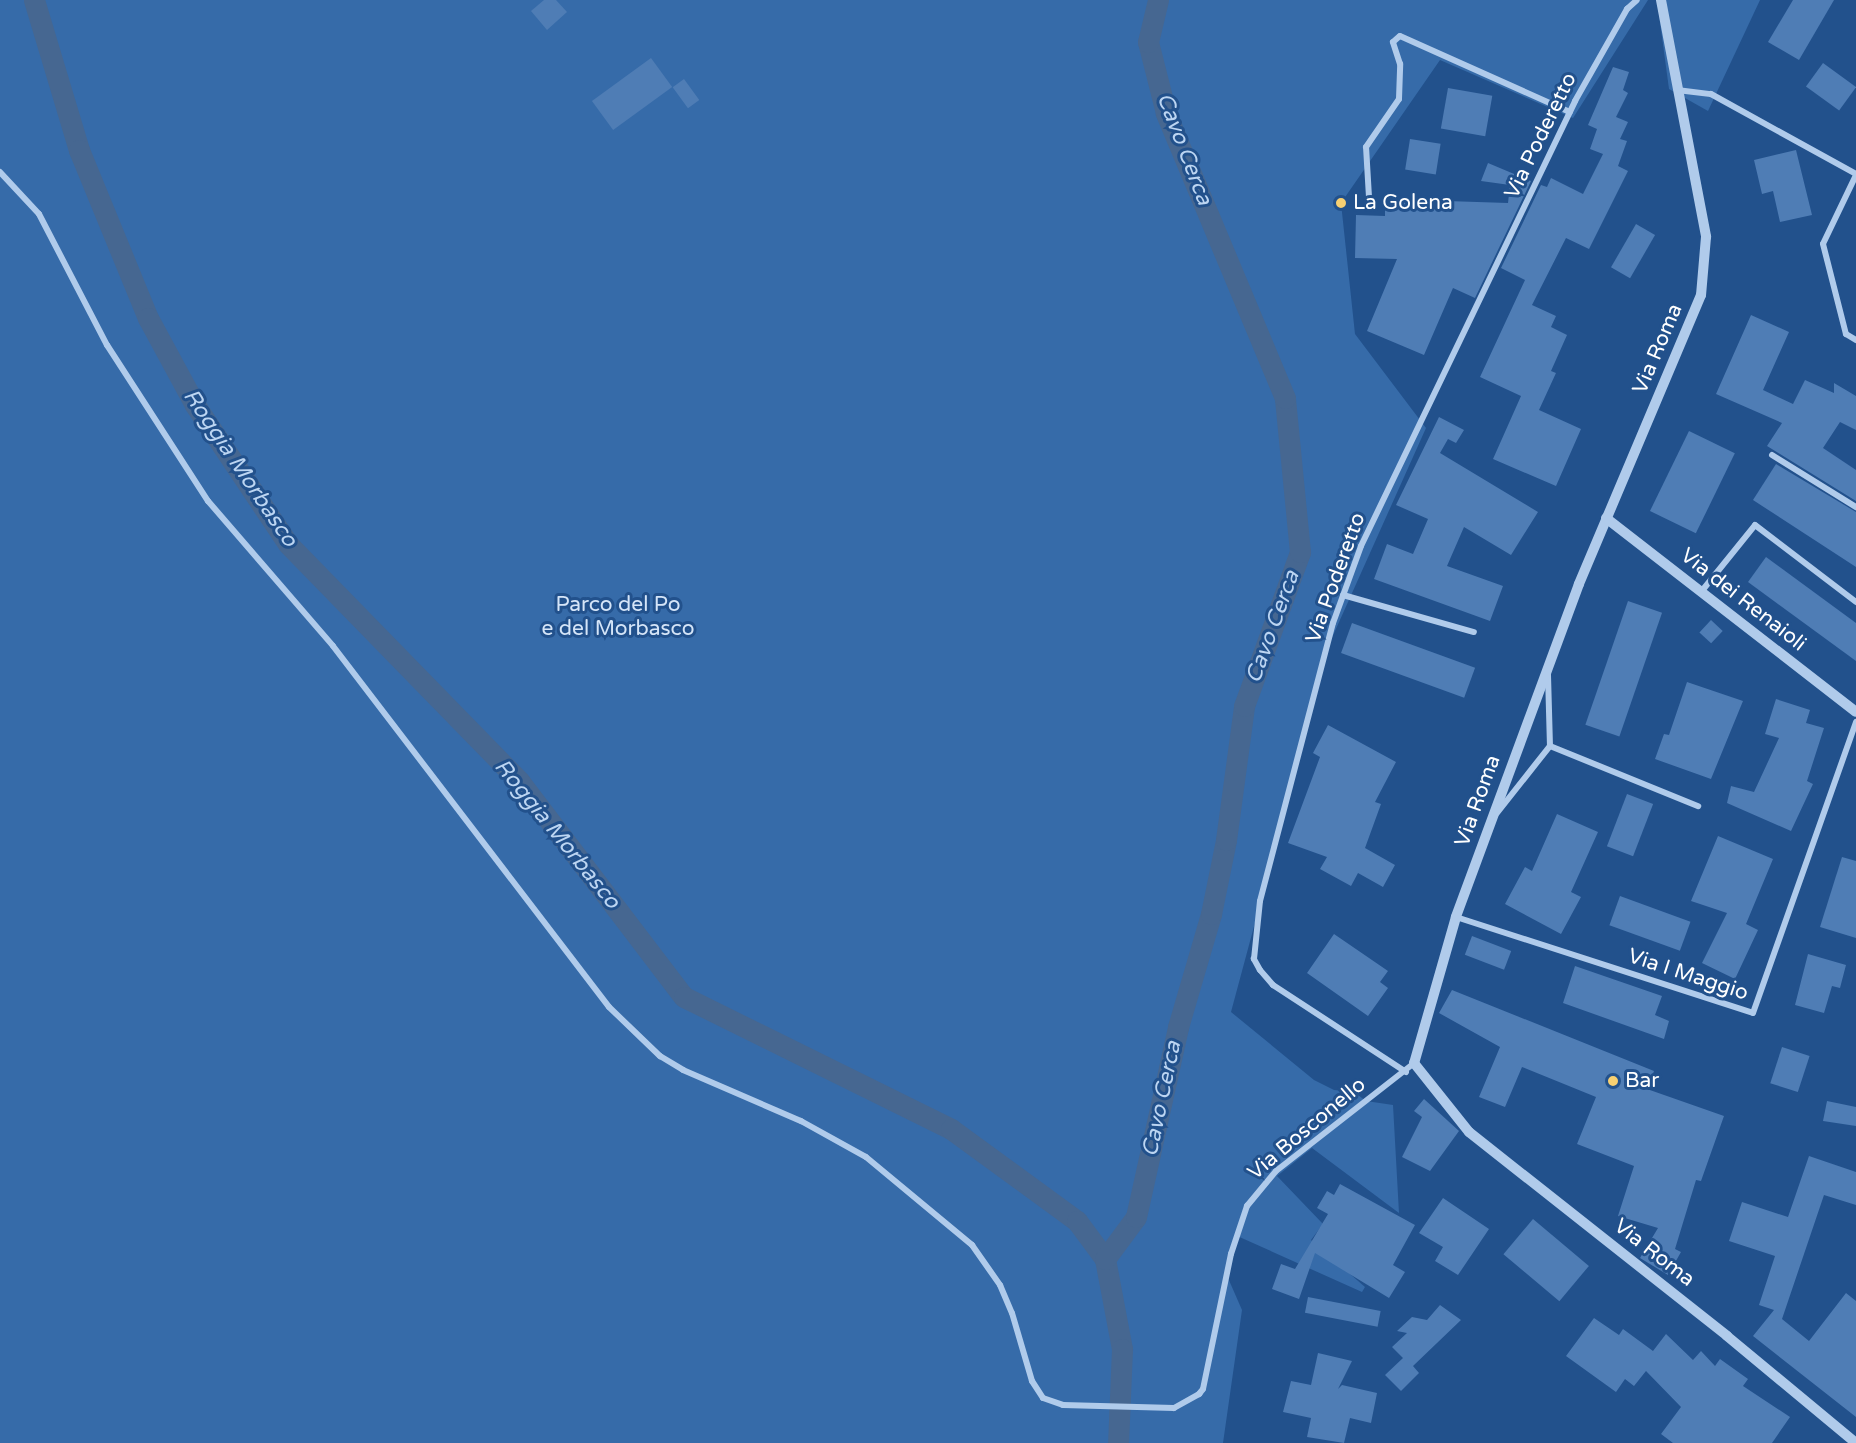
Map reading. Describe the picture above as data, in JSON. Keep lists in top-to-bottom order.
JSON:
{
  "streets": {
    "street": [
      "Via Poderetto",
      "Via Roma",
      "Via dei Renaioli",
      "Via I Maggio",
      "Via Bosconello"
    ]
  },
  "crossings": [
    ["Via Poderetto", "Via Bosconello"],
    ["Via Roma", "Via dei Renaioli"],
    ["Via Roma", "Via I Maggio"],
    ["Via Roma", "Via Bosconello"]
  ],
  "water": ["Cavo Cerca", "Roggia Morbasco"],
  "parks": ["Parco del Po e del Morbasco"],
  "places": ["La Golena", "Bar"]
}
